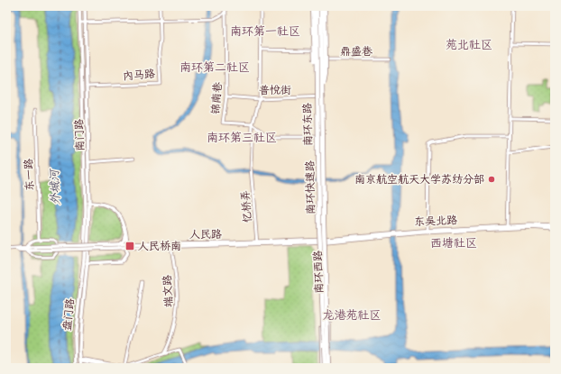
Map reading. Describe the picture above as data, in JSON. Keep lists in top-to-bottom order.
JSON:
{
  "streets": {
    "highway": ["南环快速路"],
    "main road": [
      "南环东路",
      "南门路",
      "东吴北路",
      "人民路",
      "南环西路",
      "盘门路"
    ],
    "street": [
      "鼎盛巷",
      "内马路",
      "普悦街",
      "锦南巷",
      "东一路",
      "忆桥弄",
      "端文路"
    ]
  },
  "crossings": [
    ["鼎盛巷", "南环东路"],
    ["内马路", "南门路"],
    ["普悦街", "锦南巷"],
    ["普悦街", "南环东路"],
    ["普悦街", "南环快速路"],
    ["普悦街", "忆桥弄"],
    ["锦南巷", "忆桥弄"],
    ["南环东路", "南环快速路"],
    ["南环东路", "东吴北路"],
    ["南环东路", "人民路"],
    ["南环东路", "南环西路"],
    ["南门路", "盘门路"],
    ["南环快速路", "南环西路"],
    ["忆桥弄", "人民路"],
    ["东吴北路", "人民路"],
    ["东吴北路", "南环西路"],
    ["人民路", "南环西路"],
    ["人民路", "端文路"]
  ],
  "districts": [
    "南环第一社区",
    "苑北社区",
    "南环第二社区",
    "南环第三社区",
    "西塘社区",
    "龙港苑社区"
  ],
  "water": ["外城河"],
  "places": {
    "other": ["南京航空航天大学苏纺分部"],
    "transit": ["人民桥南"]
  }
}
